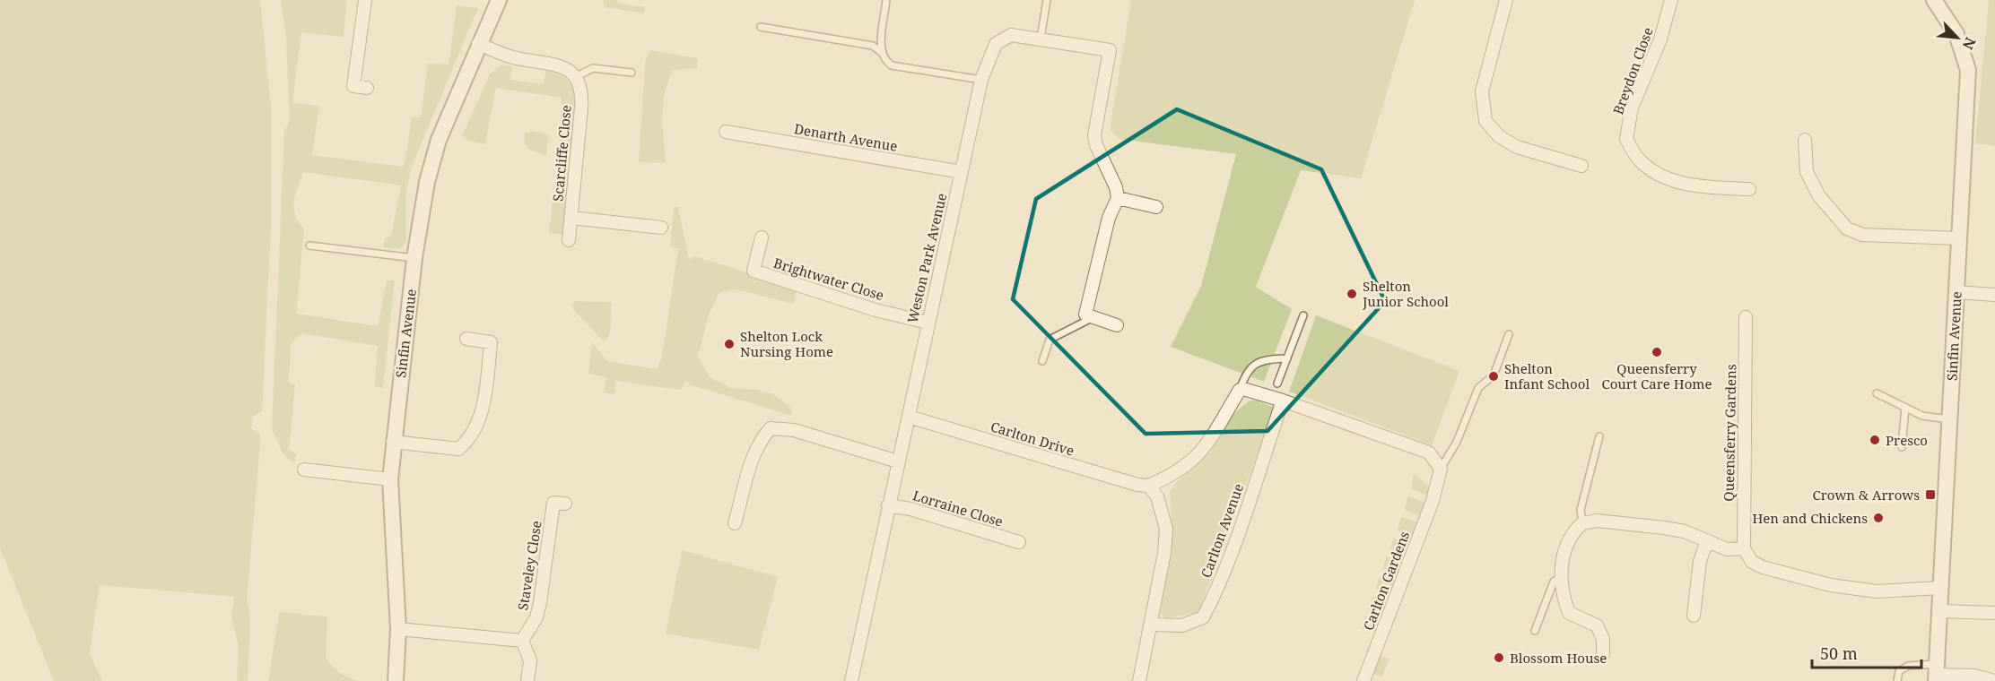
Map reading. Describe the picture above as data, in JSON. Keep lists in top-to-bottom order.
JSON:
{
  "streets": {
    "street": [
      "Breydon Close",
      "Denarth Avenue",
      "Scarcliffe Close",
      "Weston Park Avenue",
      "Brightwater Close",
      "Sinfin Avenue",
      "Queensferry Gardens",
      "Carlton Drive",
      "Lorraine Close",
      "Carlton Avenue",
      "Staveley Close",
      "Carlton Gardens"
    ]
  },
  "crossings": [
    ["Denarth Avenue", "Weston Park Avenue"],
    ["Weston Park Avenue", "Brightwater Close"],
    ["Weston Park Avenue", "Carlton Drive"],
    ["Weston Park Avenue", "Lorraine Close"]
  ],
  "places": {
    "other": [
      "Shelton Junior School",
      "Shelton Lock Nursing Home",
      "Queensferry Court Care Home",
      "Shelton Infant School",
      "Presco",
      "Hen and Chickens",
      "Blossom House"
    ],
    "transit": ["Crown & Arrows"]
  },
  "scale_bar": "50 m",
  "north": "bottom right"
}
